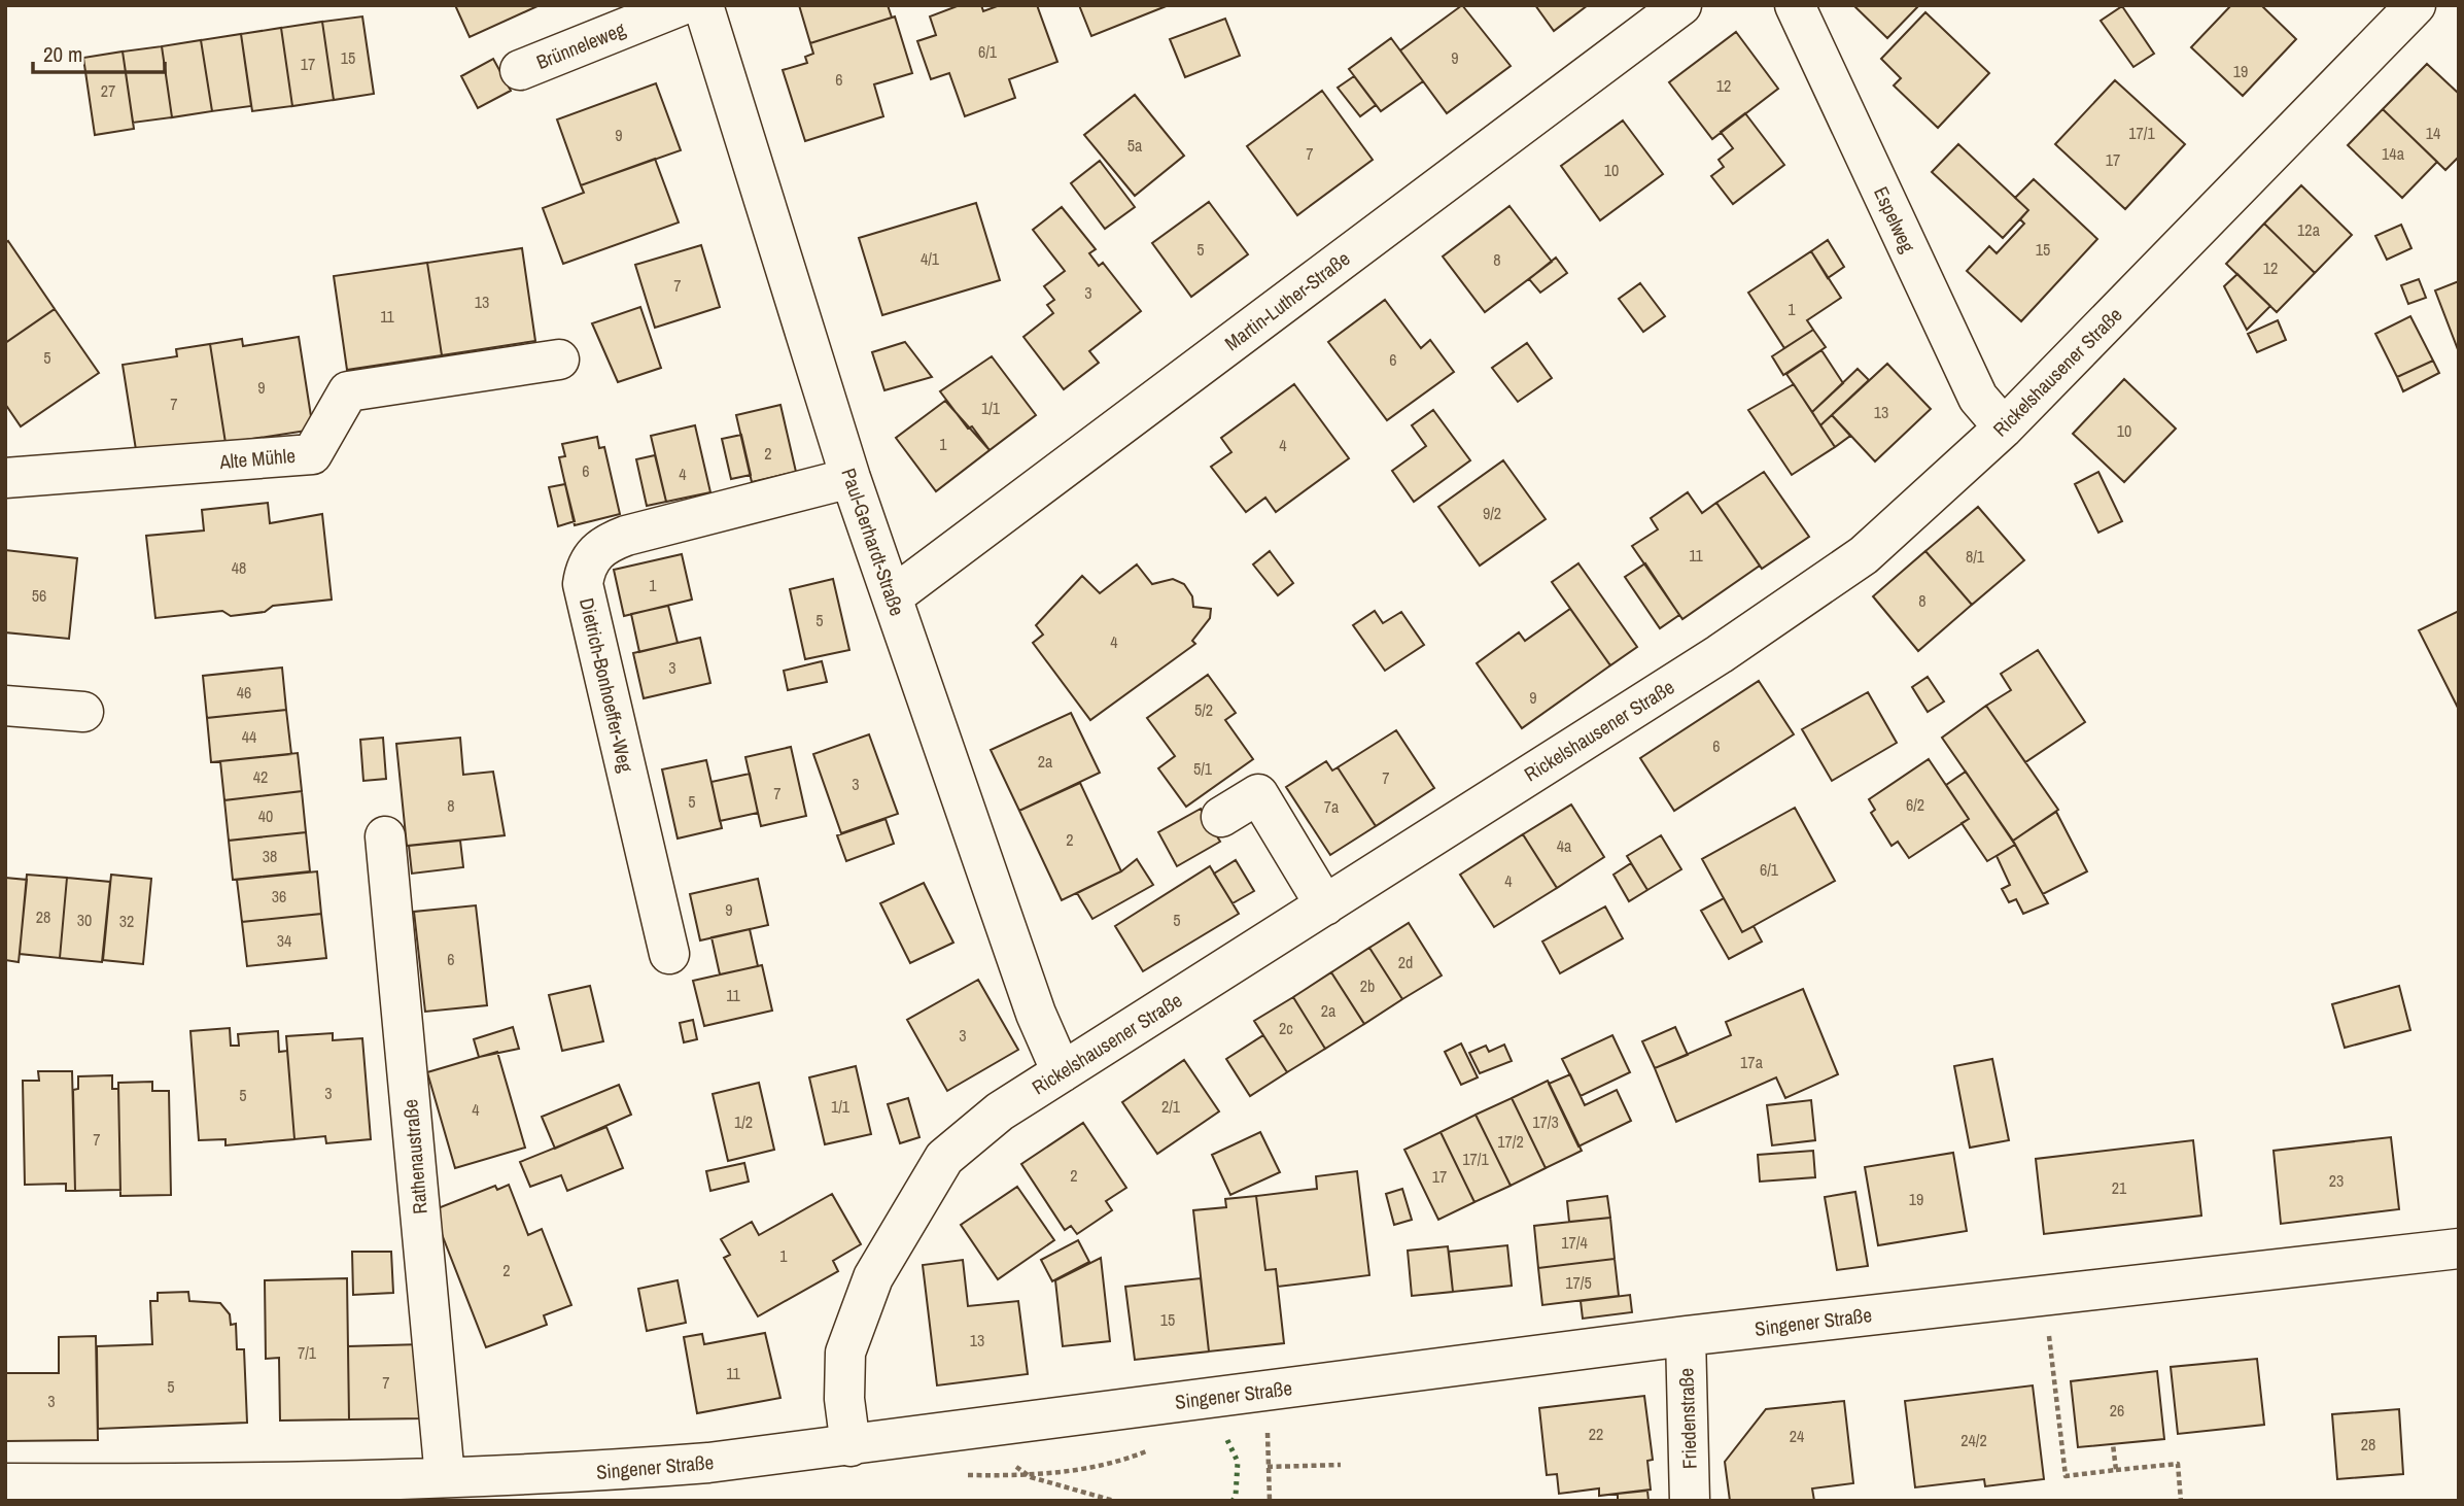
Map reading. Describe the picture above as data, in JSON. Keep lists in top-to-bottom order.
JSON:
{
  "streets": {
    "street": [
      "Brünneleweg",
      "Espelweg",
      "Martin-Luther-Straße",
      "Rickelshausener Straße",
      "Alte Mühle",
      "Paul-Gerhardt-Straße",
      "Dietrich-Bonhoeffer-Weg",
      "Rathenaustraße",
      "Singener Straße",
      "Friedenstraße"
    ]
  },
  "crossings": [
    ["Espelweg", "Rickelshausener Straße"],
    ["Martin-Luther-Straße", "Paul-Gerhardt-Straße"],
    ["Rickelshausener Straße", "Paul-Gerhardt-Straße"],
    ["Rickelshausener Straße", "Singener Straße"],
    ["Paul-Gerhardt-Straße", "Dietrich-Bonhoeffer-Weg"],
    ["Rathenaustraße", "Singener Straße"],
    ["Singener Straße", "Friedenstraße"]
  ],
  "house_numbers": [
    "6/1",
    "15",
    "9",
    "17",
    "19",
    "6",
    "12",
    "27",
    "17/1",
    "14",
    "9",
    "5a",
    "7",
    "14a",
    "17",
    "10",
    "12a",
    "5",
    "15",
    "4/1",
    "8",
    "12",
    "7",
    "3",
    "13",
    "1",
    "11",
    "5",
    "6",
    "9",
    "7",
    "1/1",
    "13",
    "10",
    "1",
    "4",
    "2",
    "6",
    "4",
    "9/2",
    "11",
    "8/1",
    "48",
    "1",
    "56",
    "8",
    "5",
    "4",
    "3",
    "46",
    "9",
    "5/2",
    "44",
    "6",
    "2a",
    "5/1",
    "42",
    "7",
    "3",
    "7",
    "5",
    "6/2",
    "8",
    "7a",
    "40",
    "2",
    "4a",
    "38",
    "6/1",
    "4",
    "36",
    "9",
    "28",
    "30",
    "5",
    "32",
    "34",
    "6",
    "2d",
    "2b",
    "11",
    "2a",
    "2c",
    "3",
    "17a",
    "3",
    "5",
    "1/1",
    "2/1",
    "4",
    "1/2",
    "17/3",
    "7",
    "17/2",
    "17/1",
    "2",
    "17",
    "23",
    "21",
    "19",
    "17/4",
    "1",
    "2",
    "17/5",
    "15",
    "13",
    "7/1",
    "11",
    "7",
    "5",
    "3",
    "26",
    "22",
    "24",
    "24/2",
    "28"
  ],
  "scale_bar": "20 m"
}
